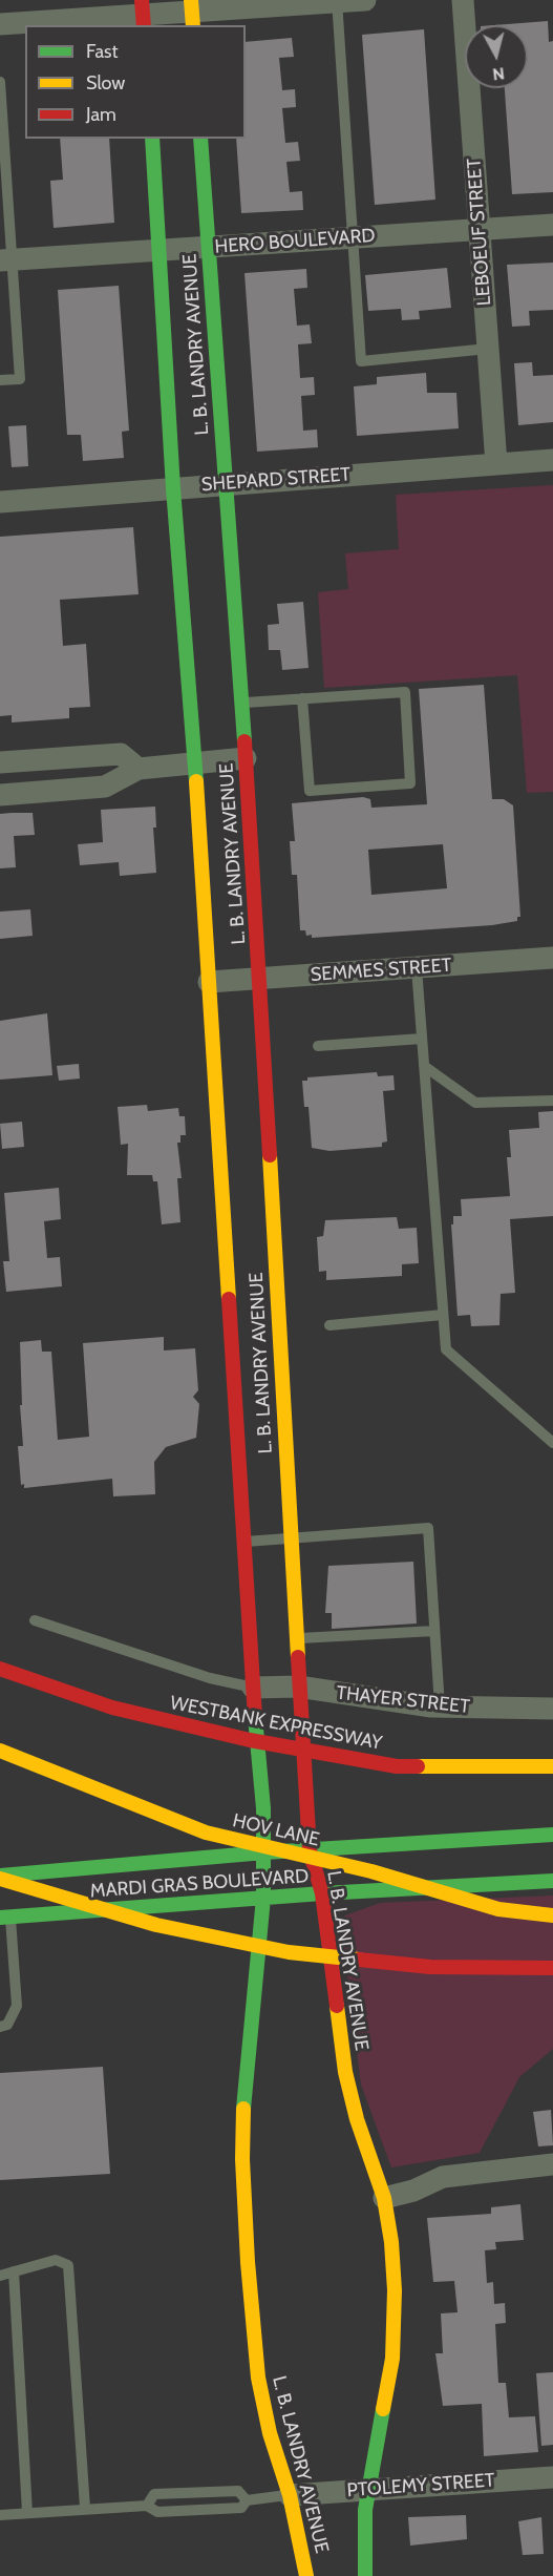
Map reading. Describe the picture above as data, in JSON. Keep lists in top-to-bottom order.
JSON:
{
  "streets": {
    "main road": [
      "L. B. LANDRY AVENUE",
      "WESTBANK EXPRESSWAY",
      "HOV LANE",
      "MARDI GRAS BOULEVARD"
    ],
    "street": [
      "LEBOEUF STREET",
      "HERO BOULEVARD",
      "SHEPARD STREET",
      "SEMMES STREET",
      "THAYER STREET",
      "PTOLEMY STREET"
    ]
  },
  "crossings": [
    ["LEBOEUF STREET", "HERO BOULEVARD"],
    ["LEBOEUF STREET", "SHEPARD STREET"],
    ["HERO BOULEVARD", "L. B. LANDRY AVENUE"],
    ["L. B. LANDRY AVENUE", "SHEPARD STREET"],
    ["L. B. LANDRY AVENUE", "SEMMES STREET"],
    ["L. B. LANDRY AVENUE", "THAYER STREET"],
    ["L. B. LANDRY AVENUE", "MARDI GRAS BOULEVARD"],
    ["L. B. LANDRY AVENUE", "PTOLEMY STREET"]
  ],
  "legend": ["Fast", "Slow", "Jam"],
  "north": "bottom"
}
